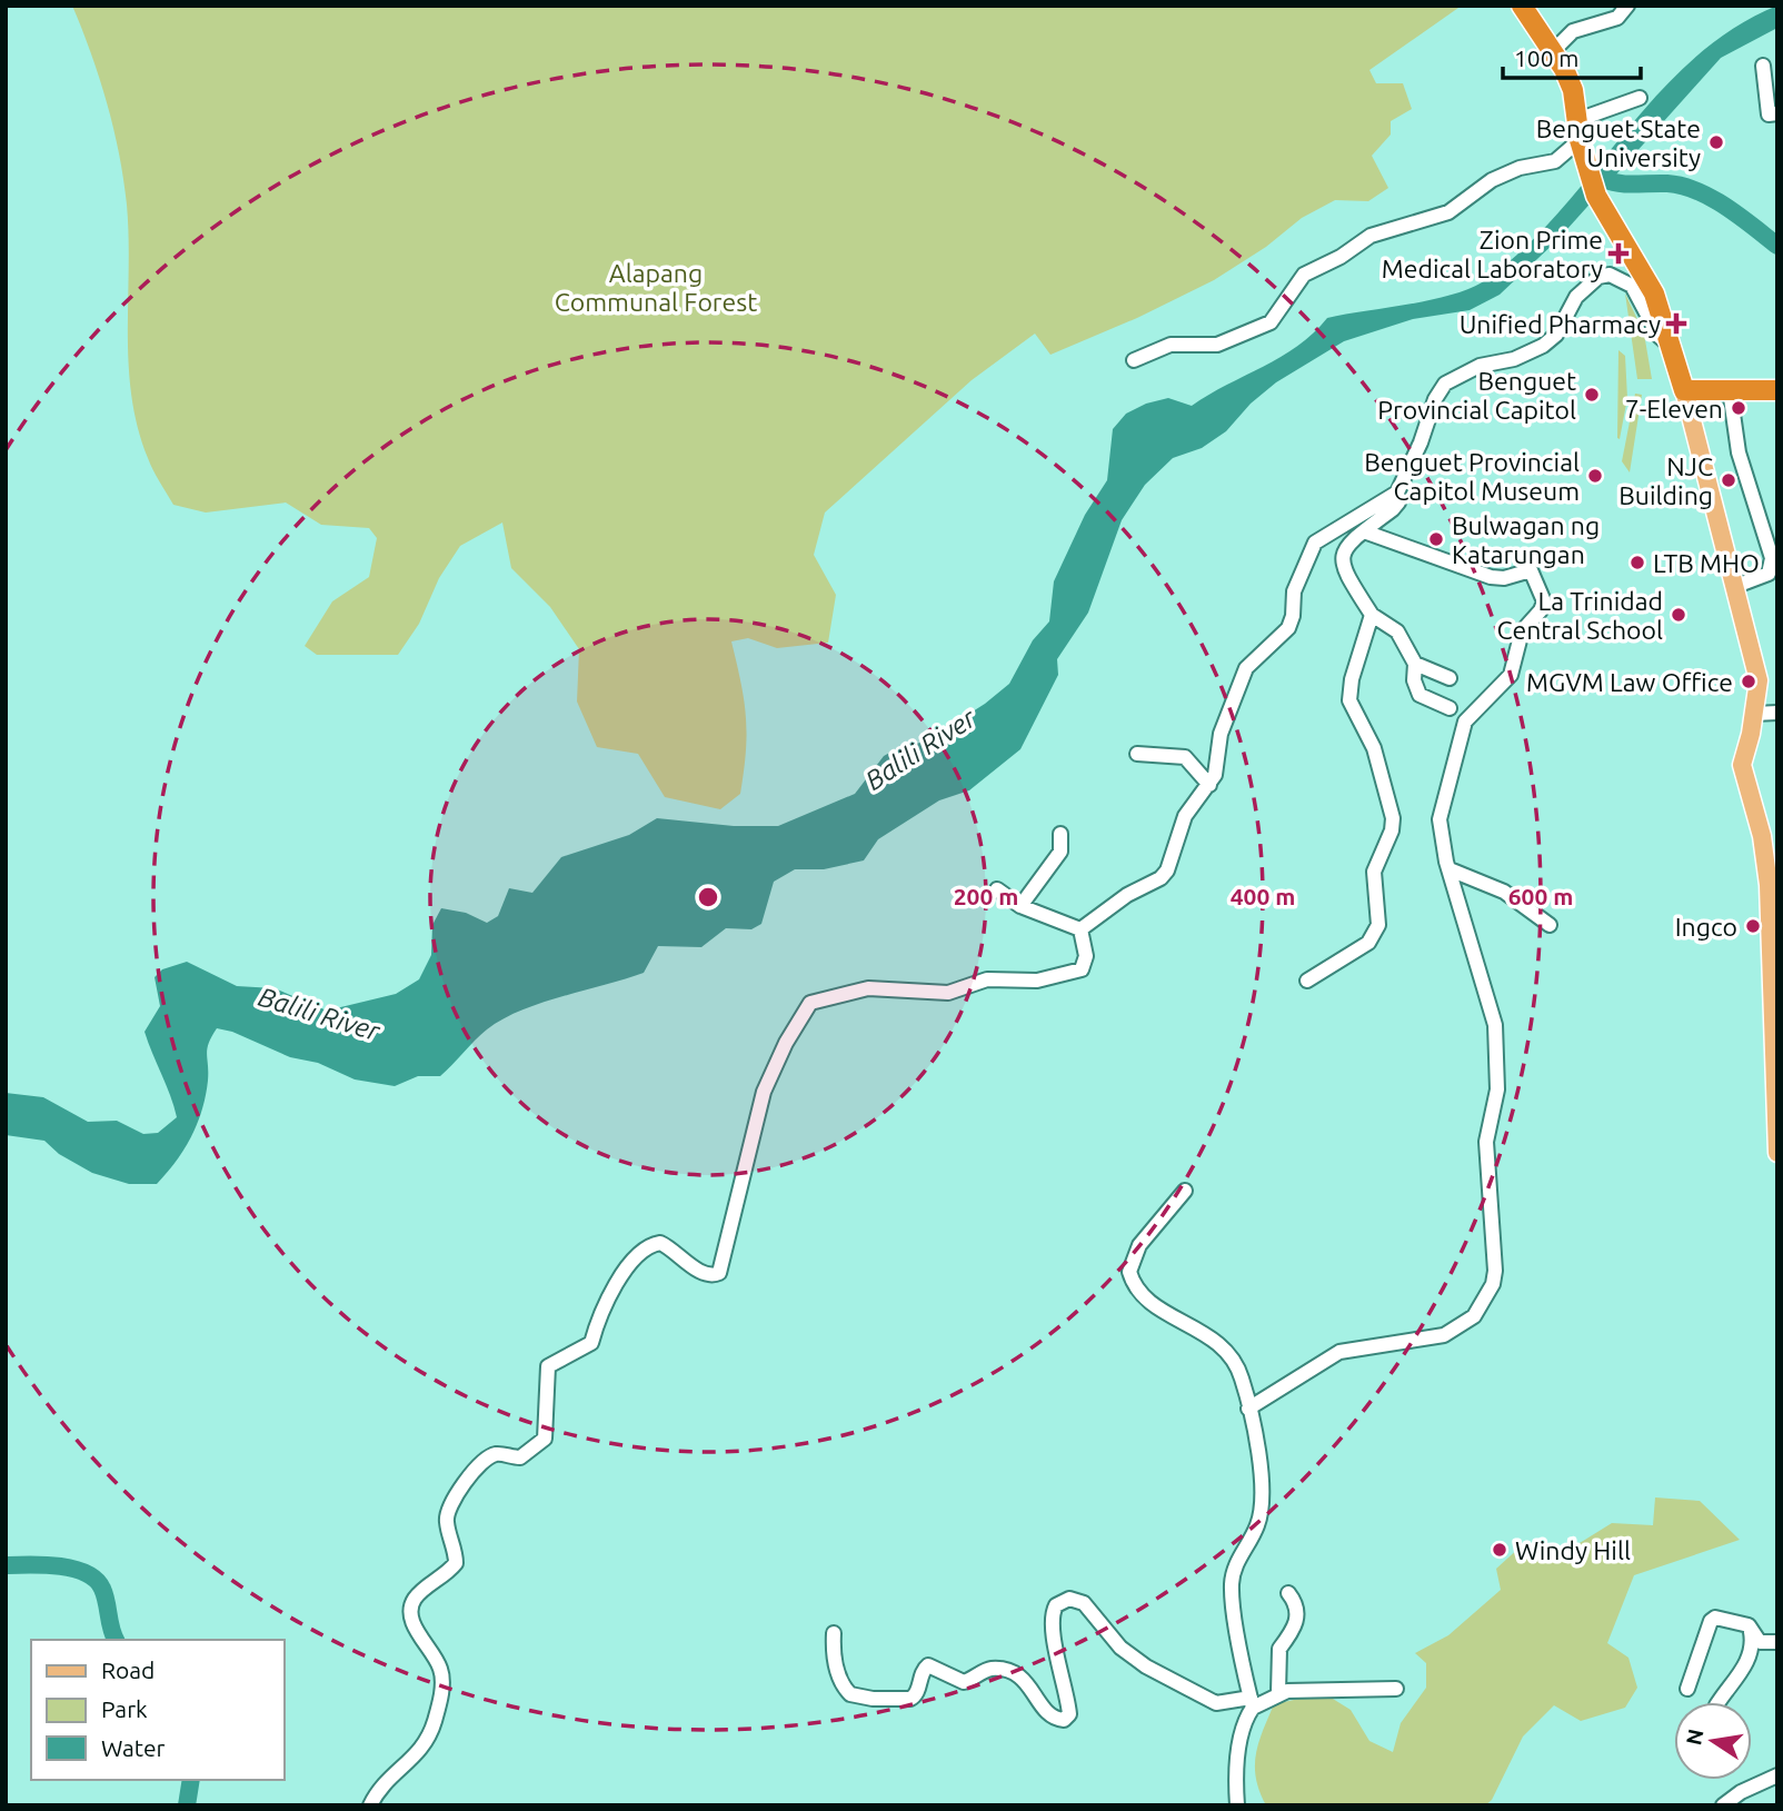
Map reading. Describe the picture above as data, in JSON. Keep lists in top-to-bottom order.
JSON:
{
  "water": ["Balili River"],
  "parks": ["Alapang Communal Forest"],
  "places": {
    "other": [
      "Benguet State University",
      "Benguet Provincial Capitol",
      "7-Eleven",
      "Benguet Provincial Capitol Museum",
      "NJC Building",
      "Bulwagan ng Katarungan",
      "LTB MHO",
      "La Trinidad Central School",
      "MGVM Law Office",
      "Ingco",
      "Windy Hill"
    ],
    "health": ["Zion Prime Medical Laboratory", "Unified Pharmacy"]
  },
  "legend": ["Road", "Park", "Water"],
  "scale_bar": "100 m",
  "north": "left",
  "rings": ["200 m", "400 m", "600 m"]
}
